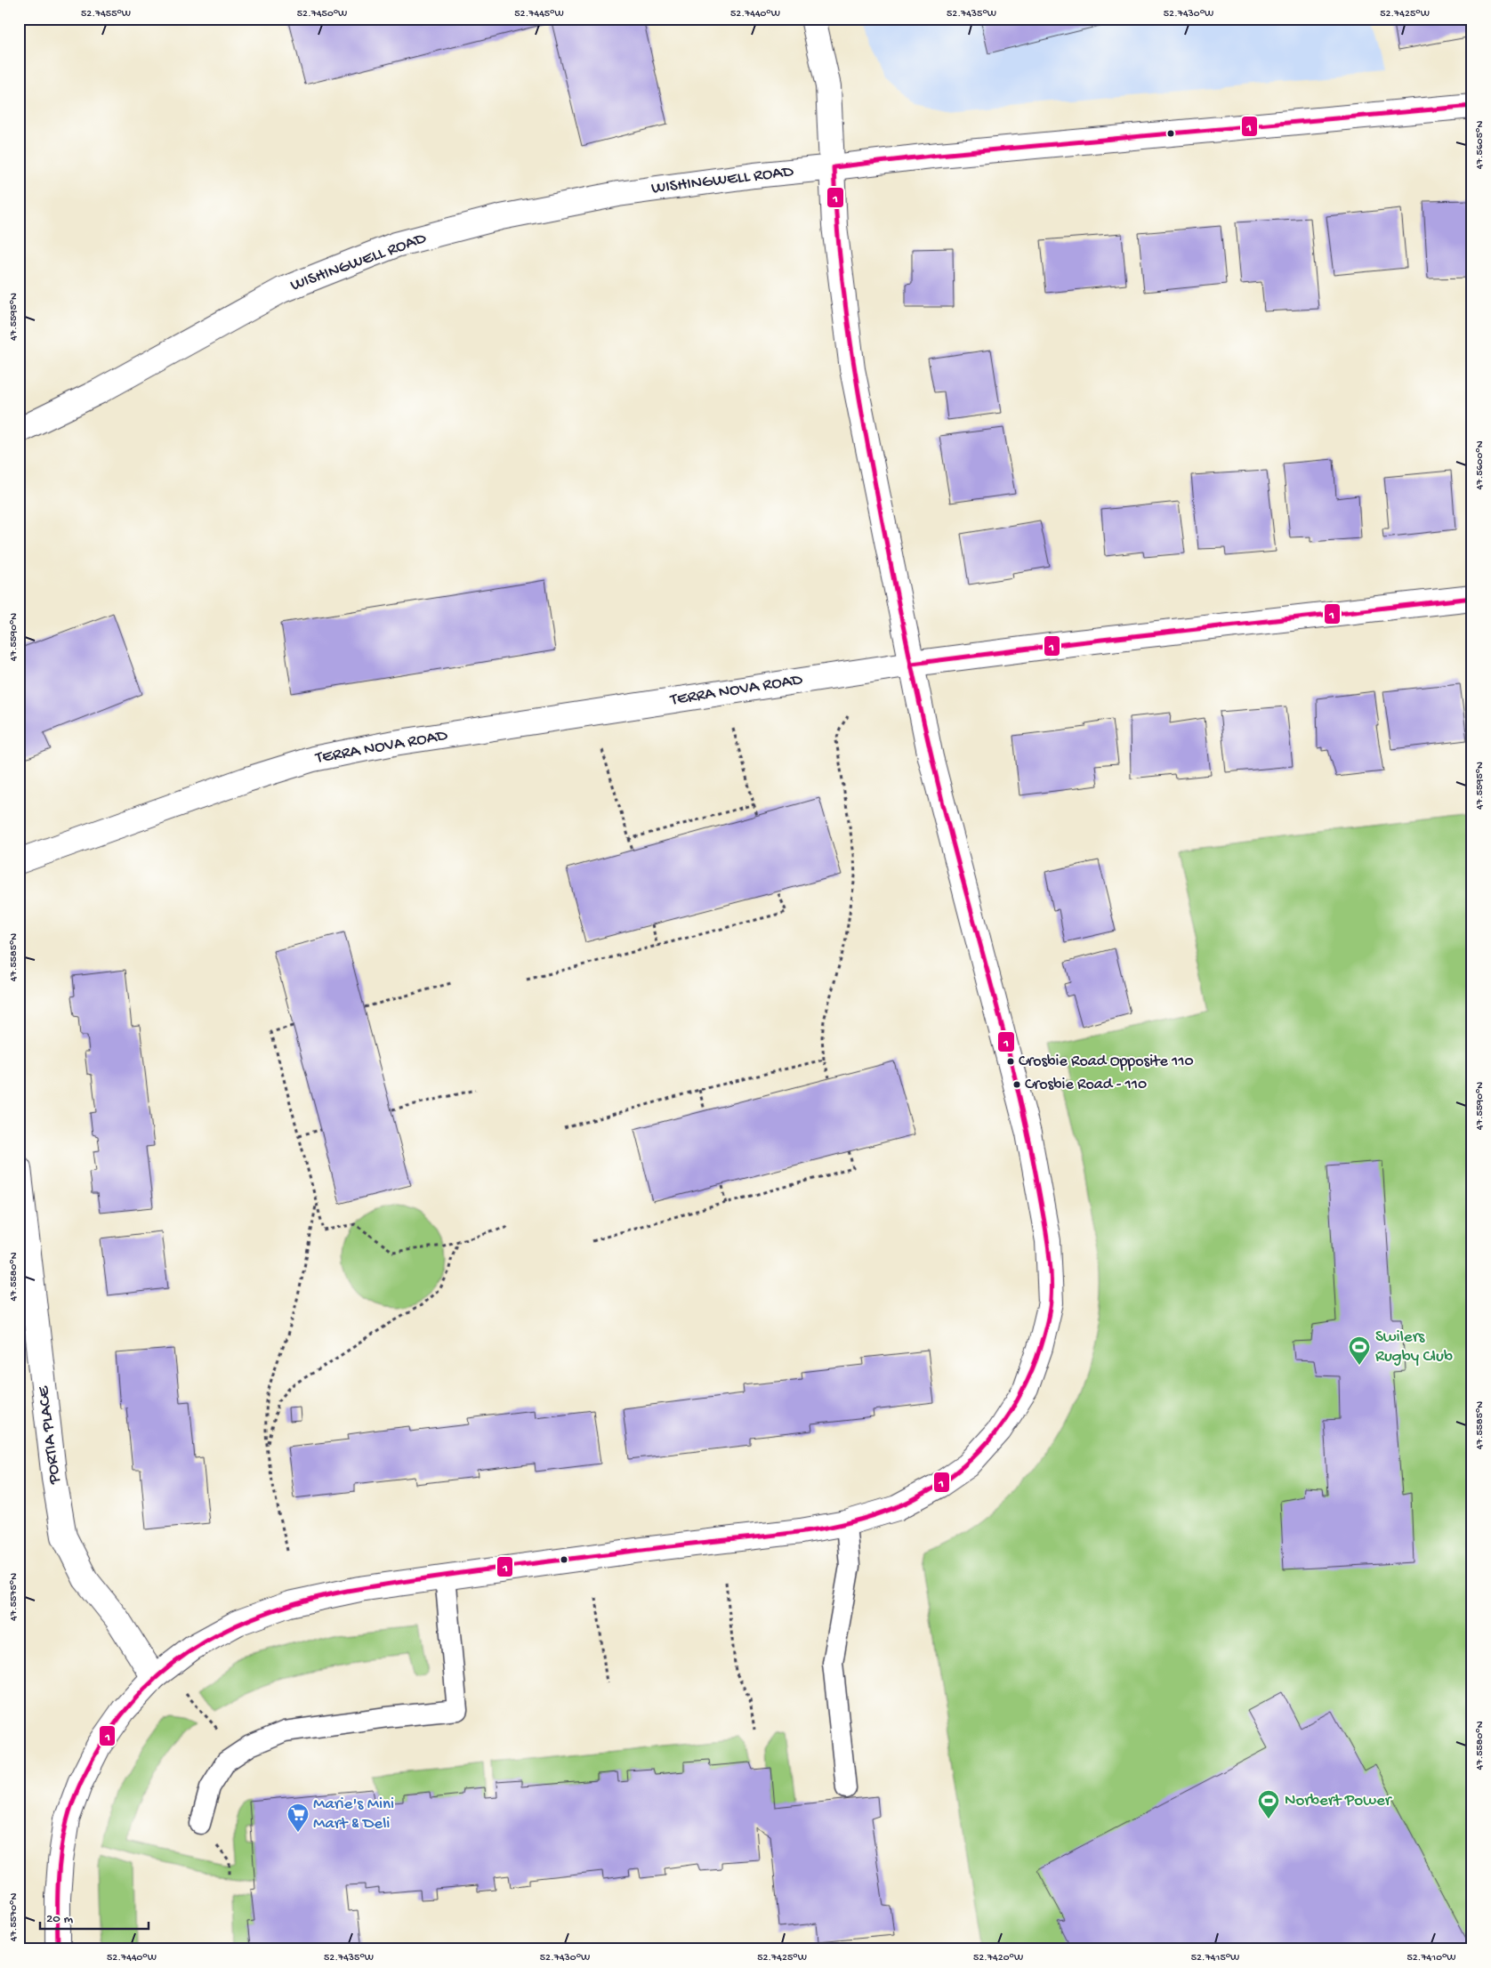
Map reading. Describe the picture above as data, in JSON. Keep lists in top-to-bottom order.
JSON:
{
  "streets": {
    "street": ["WISHINGWELL ROAD", "TERRA NOVA ROAD", "PORTIA PLACE"]
  },
  "places": {
    "other": ["Crosbie Road Opposite 110", "Crosbie Road - 110"],
    "sports": ["Swilers Rugby Club", "Norbert Power"],
    "supermarket": ["Marie's Mini Mart & Deli"]
  },
  "lines": ["transit line 1"],
  "scale_bar": "20 m",
  "coordinates": [
    "52.7455°W",
    "52.7450°W",
    "52.7445°W",
    "52.7440°W",
    "52.7435°W",
    "52.7430°W",
    "52.7425°W",
    "47.5605°N",
    "47.5595°N",
    "47.5600°N",
    "47.5590°N",
    "47.5585°N",
    "47.5580°N",
    "47.5575°N",
    "47.5570°N",
    "52.7420°W",
    "52.7415°W",
    "52.7410°W"
  ]
}
